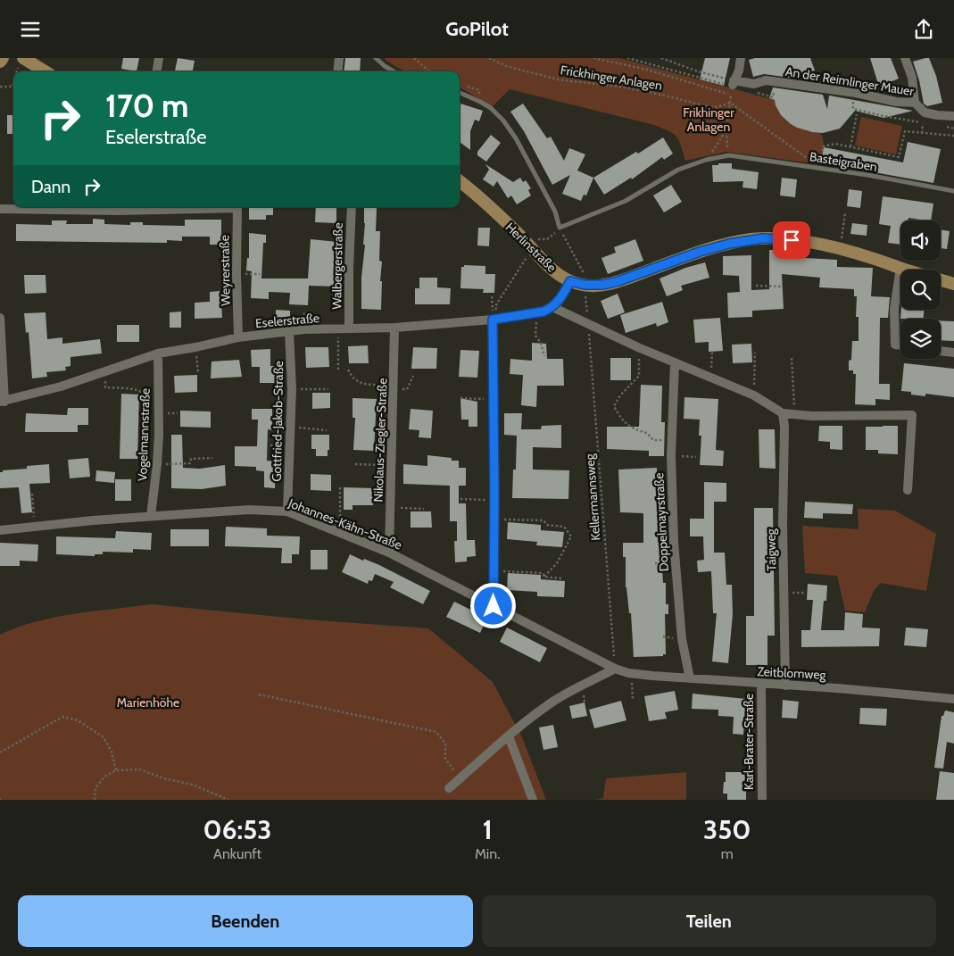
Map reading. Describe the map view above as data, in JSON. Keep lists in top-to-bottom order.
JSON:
{
  "streets": {
    "main road": ["Herlinstraße"],
    "street": [
      "An der Reimlinger Mauer",
      "Walbergerstraße",
      "Weyrerstraße",
      "Eselerstraße",
      "Gottfried-Jakob-Straße",
      "Vogelmannstraße",
      "Nikolaus-Ziegler-Straße",
      "Doppelmayrstraße",
      "Johannes-Kähn-Straße",
      "Taigweg",
      "Zeitblomweg",
      "Karl-Brater-Straße"
    ],
    "lane": ["Basteigraben"],
    "path": ["Frickhinger Anlagen", "Kellermannsweg"]
  },
  "crossings": [
    ["Frickhinger Anlagen", "An der Reimlinger Mauer"],
    ["Basteigraben", "Kellermannsweg"],
    ["Herlinstraße", "Kellermannsweg"],
    ["Walbergerstraße", "Eselerstraße"],
    ["Weyrerstraße", "Eselerstraße"],
    ["Eselerstraße", "Gottfried-Jakob-Straße"],
    ["Eselerstraße", "Vogelmannstraße"],
    ["Eselerstraße", "Nikolaus-Ziegler-Straße"],
    ["Gottfried-Jakob-Straße", "Johannes-Kähn-Straße"],
    ["Vogelmannstraße", "Johannes-Kähn-Straße"],
    ["Nikolaus-Ziegler-Straße", "Johannes-Kähn-Straße"],
    ["Kellermannsweg", "Johannes-Kähn-Straße"],
    ["Doppelmayrstraße", "Zeitblomweg"],
    ["Johannes-Kähn-Straße", "Zeitblomweg"],
    ["Taigweg", "Zeitblomweg"],
    ["Zeitblomweg", "Karl-Brater-Straße"]
  ],
  "parks": ["Frikhinger Anlagen", "Marienhöhe"],
  "page": {
    "header": "GoPilot",
    "turn": ["170 m", "Eselerstraße"],
    "then": "Dann",
    "eta": [
      "06:53",
      "Ankunft",
      "1",
      "Min.",
      "350",
      "m"
    ],
    "buttons": ["Beenden", "Teilen"]
  }
}
